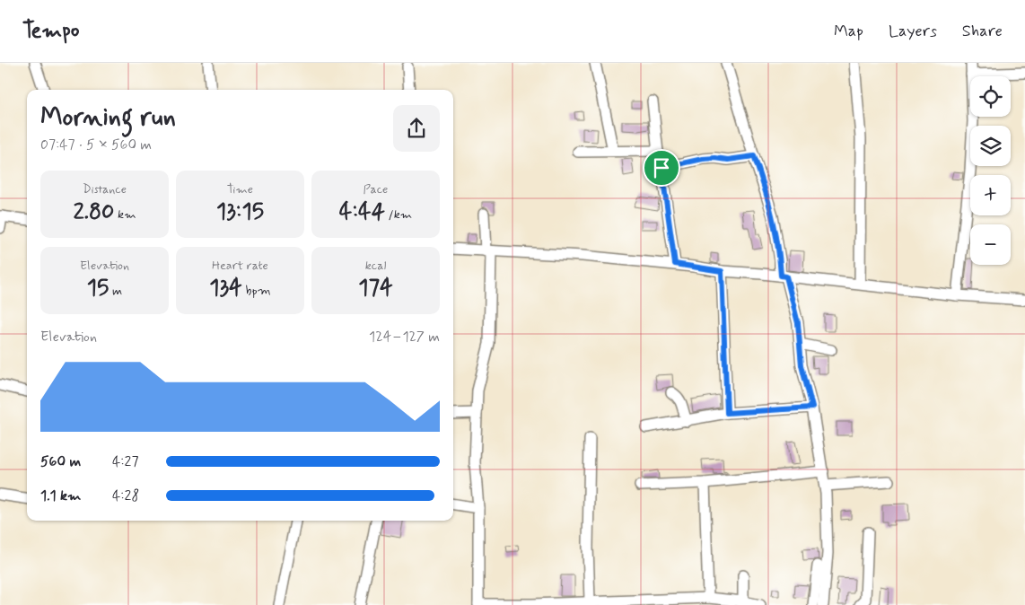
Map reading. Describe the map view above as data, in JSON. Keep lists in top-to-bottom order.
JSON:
{
  "page": {
    "header": "Tempo",
    "nav": ["Map", "Layers", "Share"],
    "map_buttons": ["+", "−"],
    "heading": ["Morning run", "07:47 · 5 × 560 m"],
    "stats": [
      ["Distance", "2.80 km"],
      ["Time", "13:15"],
      ["Pace", "4:44 /km"],
      ["Elevation", "15 m"],
      ["Heart rate", "134 bpm"],
      ["kcal", "174"]
    ],
    "chart": ["Elevation", "124–127 m"],
    "list": [
      {
        "name": "560 m",
        "note": "4:27"
      },
      {
        "name": "1.1 km",
        "note": "4:28"
      }
    ]
  }
}
